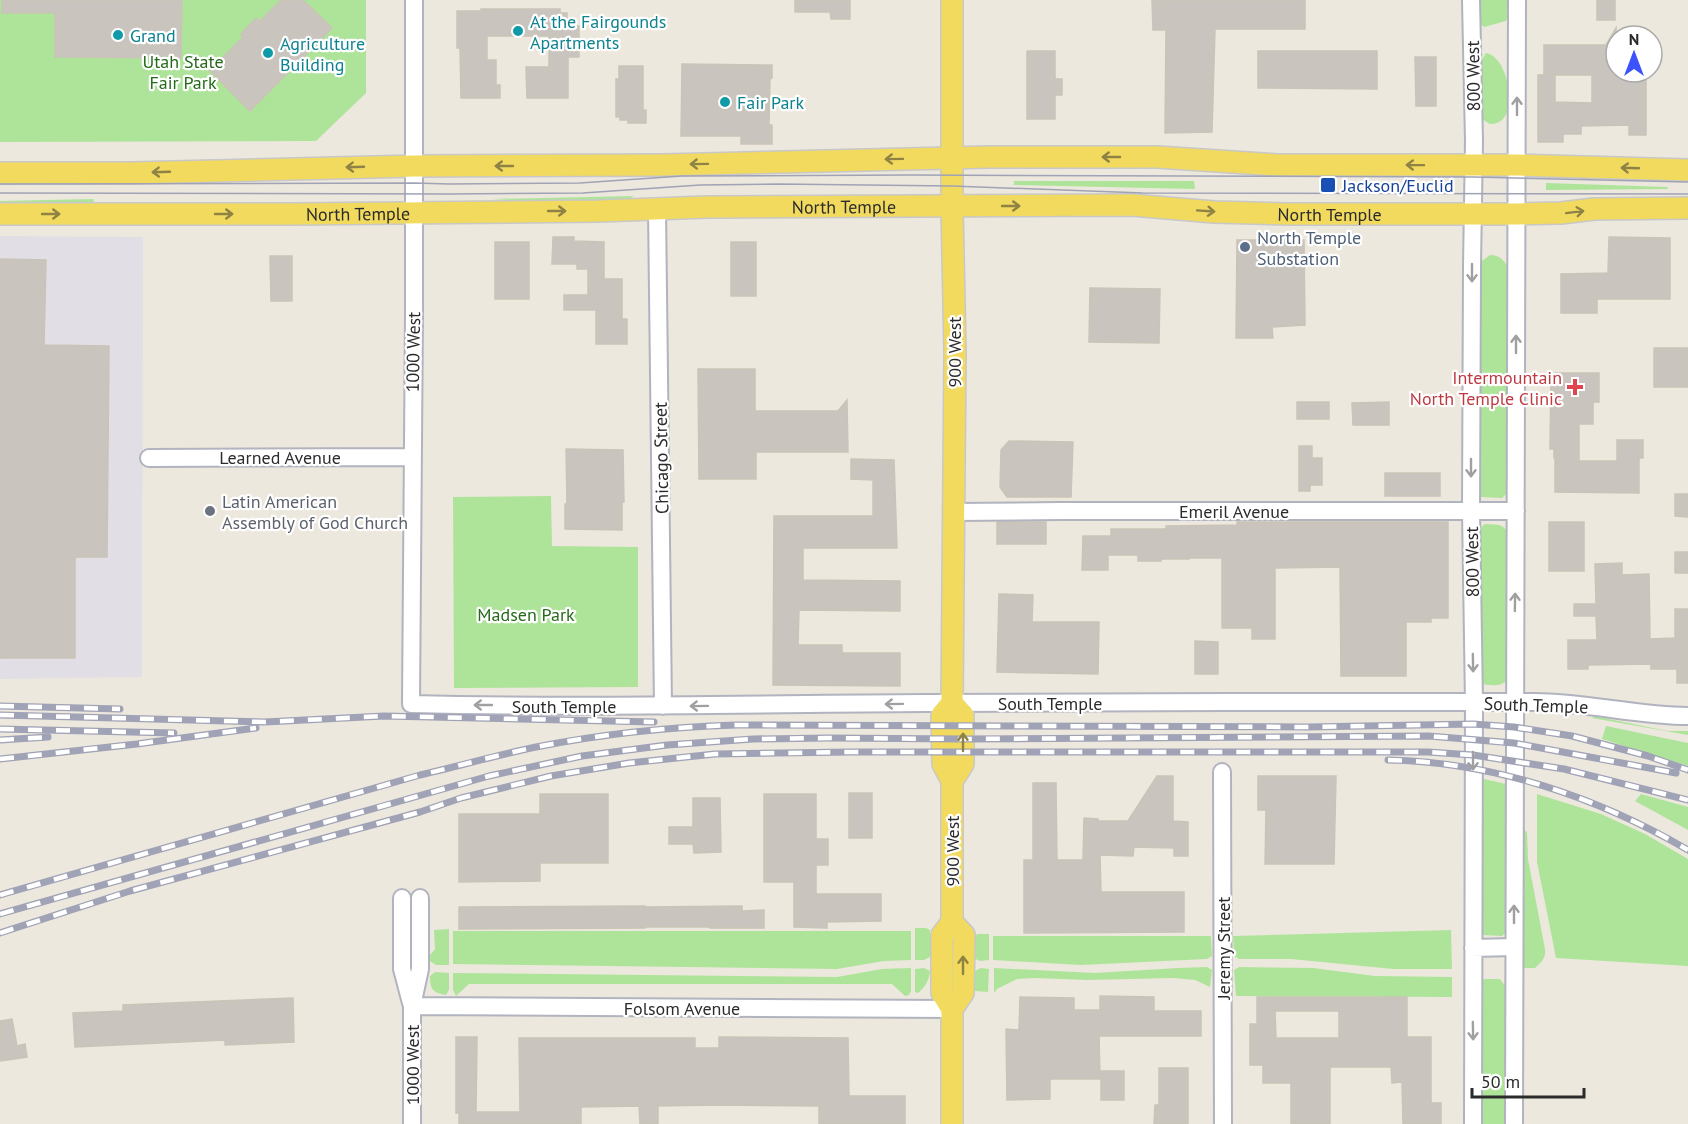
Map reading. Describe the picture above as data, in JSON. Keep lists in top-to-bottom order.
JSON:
{
  "streets": {
    "main road": ["North Temple", "900 West"],
    "street": [
      "800 West",
      "1000 West",
      "Learned Avenue",
      "Chicago Street",
      "Emeril Avenue",
      "South Temple",
      "Jeremy Street",
      "Folsom Avenue"
    ]
  },
  "crossings": [
    ["800 West", "North Temple"],
    ["800 West", "Emeril Avenue"],
    ["800 West", "South Temple"],
    ["North Temple", "1000 West"],
    ["North Temple", "900 West"],
    ["North Temple", "Chicago Street"],
    ["1000 West", "Learned Avenue"],
    ["1000 West", "South Temple"],
    ["1000 West", "Folsom Avenue"],
    ["900 West", "Emeril Avenue"],
    ["900 West", "South Temple"],
    ["900 West", "Folsom Avenue"],
    ["Chicago Street", "South Temple"]
  ],
  "one_way": ["South Temple"],
  "parks": ["Utah State Fair Park", "Madsen Park"],
  "places": {
    "other": [
      "At the Fairgounds Apartments",
      "Grand",
      "Agriculture Building",
      "Fair Park",
      "North Temple Substation",
      "Latin American Assembly of God Church"
    ],
    "transit": ["Jackson/Euclid"],
    "health": ["Intermountain North Temple Clinic"]
  },
  "scale_bar": "50 m",
  "north": "top"
}
